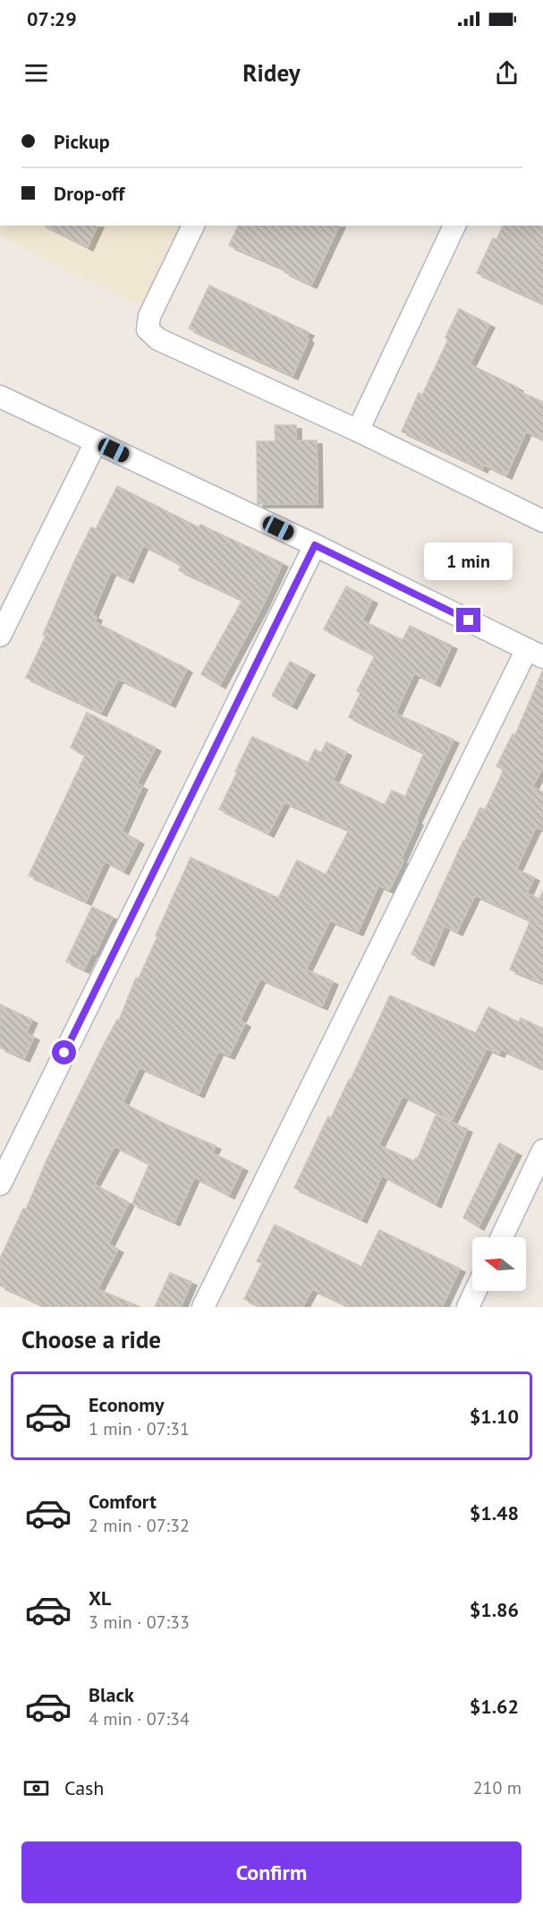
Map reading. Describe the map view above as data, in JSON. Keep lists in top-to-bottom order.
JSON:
{
  "north": "left",
  "page": {
    "status": "07:29",
    "header": "Ridey",
    "banner": ["Pickup", "Drop-off"],
    "bubble": "1 min",
    "heading": "Choose a ride",
    "list": [
      {
        "name": "Economy",
        "note": "1 min · 07:31",
        "value": "$1.10"
      },
      {
        "name": "Comfort",
        "note": "2 min · 07:32",
        "value": "$1.48"
      },
      {
        "name": "XL",
        "note": "3 min · 07:33",
        "value": "$1.86"
      },
      {
        "name": "Black",
        "note": "4 min · 07:34",
        "value": "$1.62"
      }
    ],
    "pay": ["Cash", "210 m"],
    "buttons": "Confirm"
  }
}
